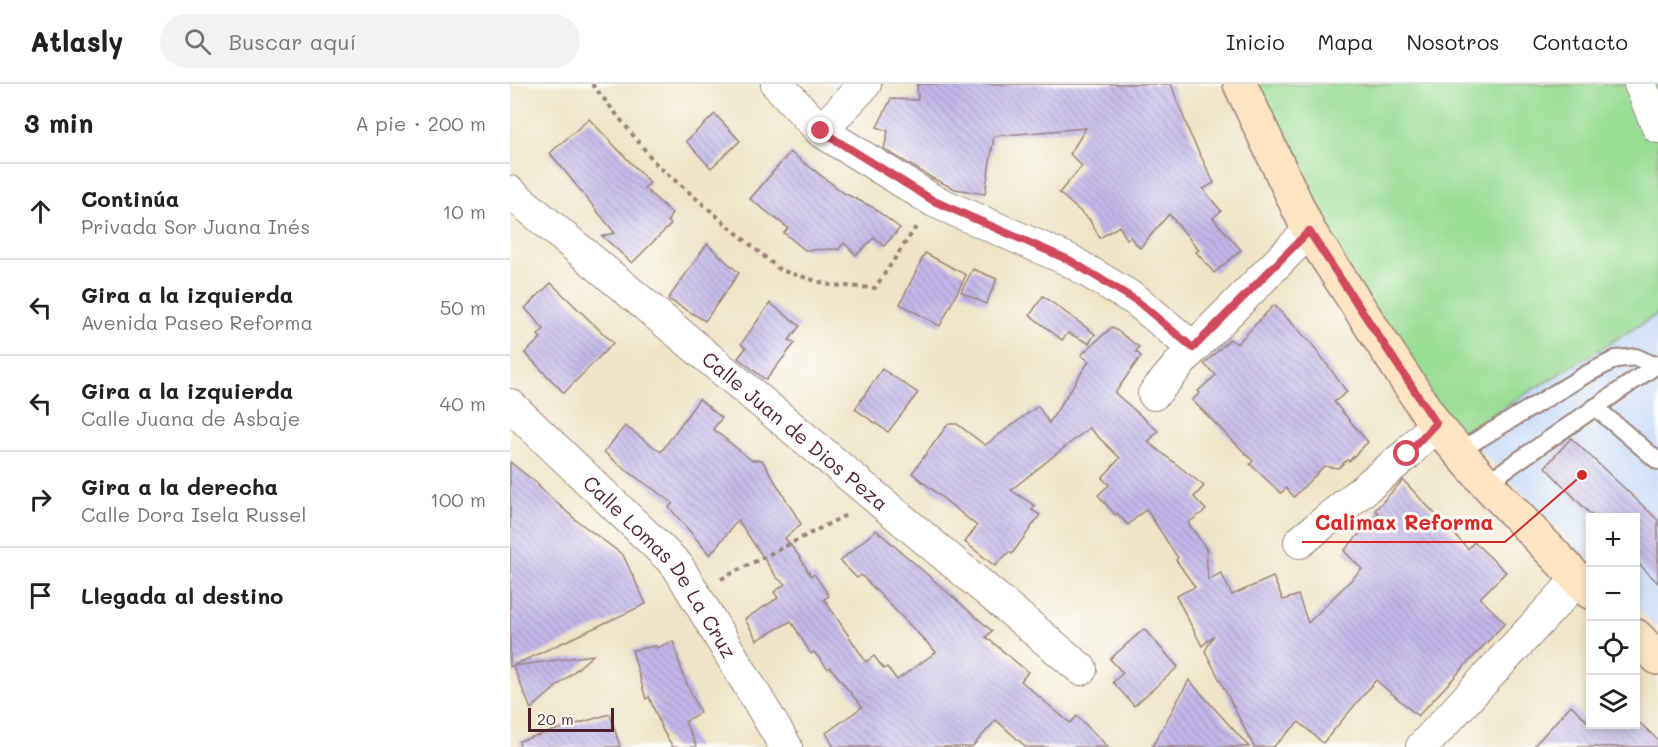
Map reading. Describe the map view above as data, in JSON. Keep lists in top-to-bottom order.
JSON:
{
  "streets": {
    "street": ["Calle Juan de Dios Peza", "Calle Lomas De La Cruz"]
  },
  "places": ["Calimax Reforma"],
  "scale_bar": "20 m",
  "page": {
    "header": "Atlasly",
    "search": "Buscar aquí",
    "nav": [
      "Inicio",
      "Mapa",
      "Nosotros",
      "Contacto"
    ],
    "heading": ["3 min", "A pie · 200 m"],
    "list": [
      ["Continúa", "Privada Sor Juana Inés", "10 m"],
      ["Gira a la izquierda", "Avenida Paseo Reforma", "50 m"],
      ["Gira a la izquierda", "Calle Juana de Asbaje", "40 m"],
      ["Gira a la derecha", "Calle Dora Isela Russel", "100 m"],
      "Llegada al destino"
    ],
    "map_buttons": ["+", "−"],
    "scale": "20 m"
  }
}
